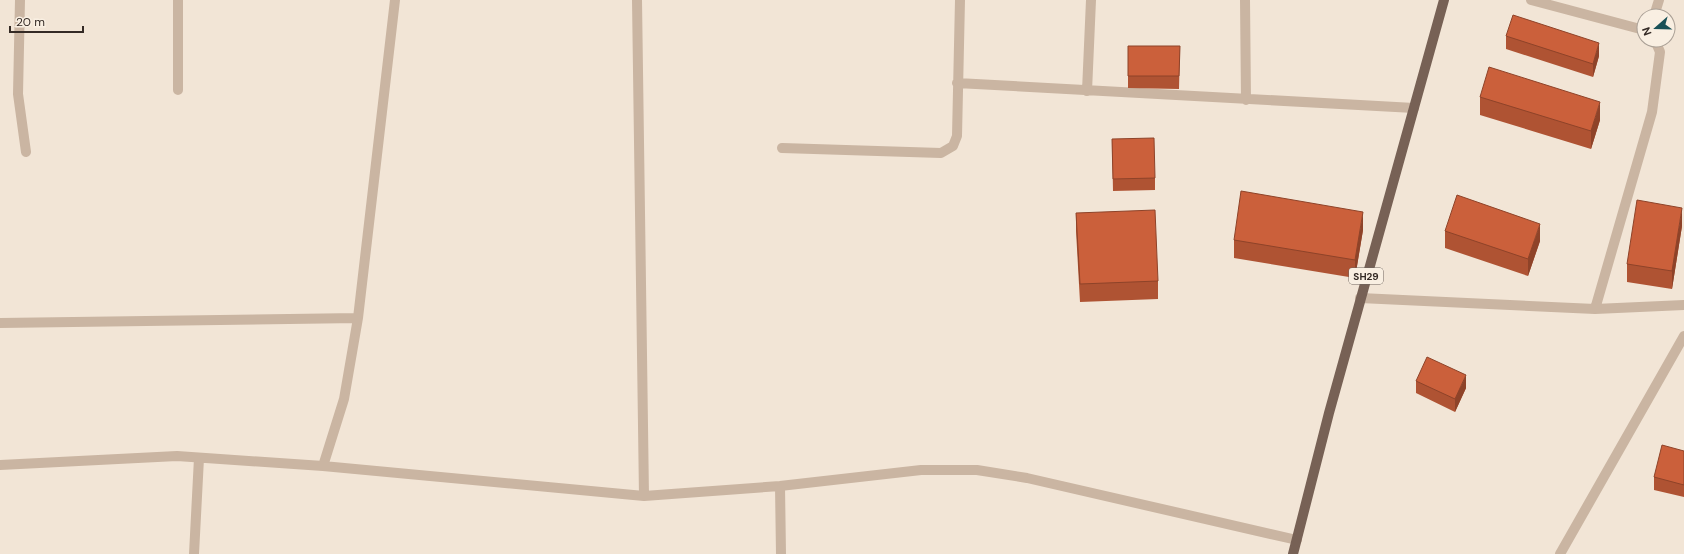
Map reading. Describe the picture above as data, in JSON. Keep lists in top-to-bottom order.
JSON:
{
  "streets": {
    "main road": ["SH29"]
  },
  "scale_bar": "20 m",
  "north": "left"
}
